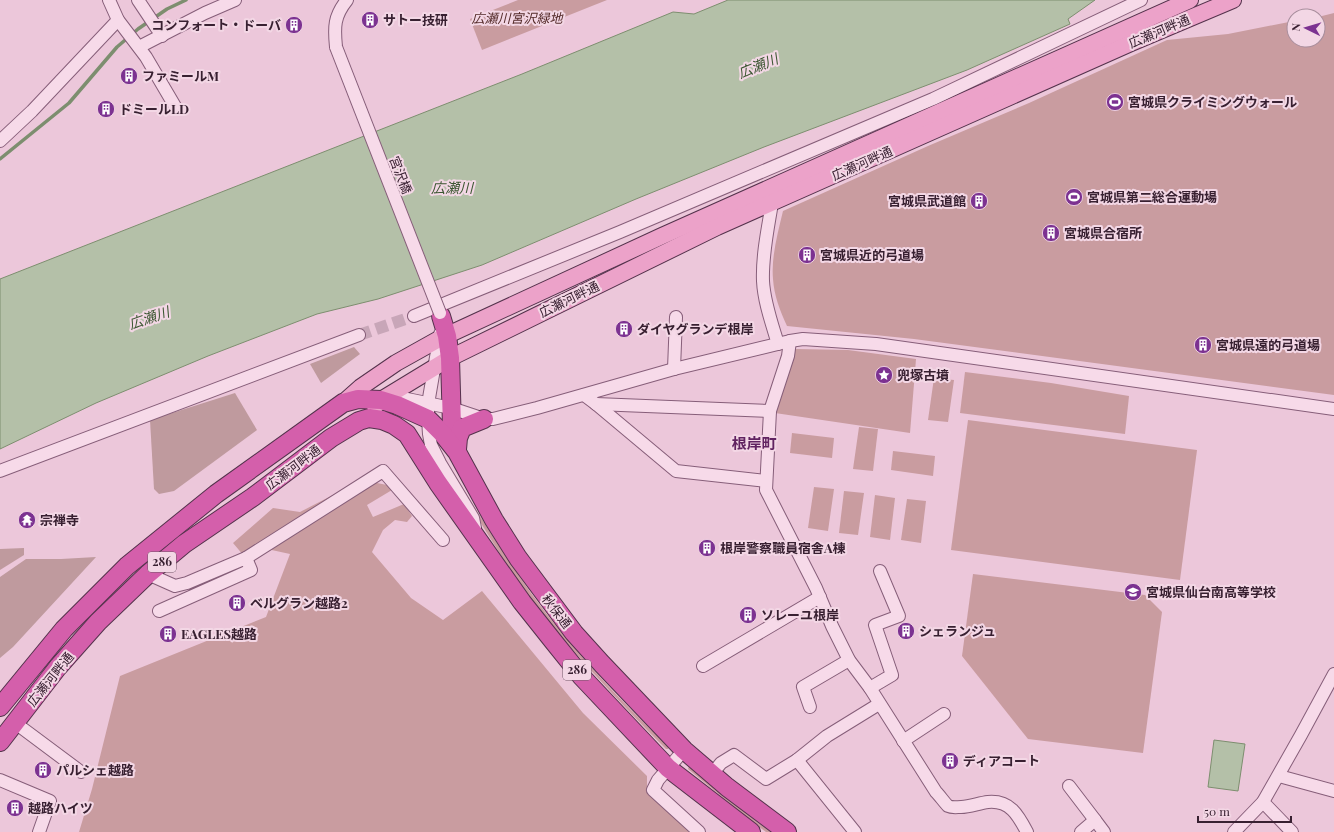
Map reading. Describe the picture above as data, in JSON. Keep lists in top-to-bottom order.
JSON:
{
  "streets": {
    "highway": ["広瀬河畔通", "286", "秋保通"],
    "street": ["宮沢橋"]
  },
  "crossings": [
    ["広瀬河畔通", "秋保通"]
  ],
  "districts": ["根岸町"],
  "water": ["広瀬川"],
  "parks": ["広瀬川宮沢緑地"],
  "places": {
    "building": [
      "サトー技研",
      "コンフォート・ドーバ",
      "ファミールM",
      "ドミールLD",
      "宮城県武道館",
      "宮城県合宿所",
      "宮城県近的弓道場",
      "ダイヤグランデ根岸",
      "宮城県遠的弓道場",
      "根岸警察職員宿舎A棟",
      "ベルグラン越路2",
      "ソレーユ根岸",
      "シェランジュ",
      "EAGLES越路",
      "ディアコート",
      "パルシェ越路",
      "越路ハイツ"
    ],
    "sports": ["宮城県クライミングウォール", "宮城県第二総合運動場"],
    "place": ["兜塚古墳"],
    "temple": ["宗禅寺"],
    "school or university": ["宮城県仙台南高等学校"]
  },
  "scale_bar": "50 m",
  "north": "left"
}
